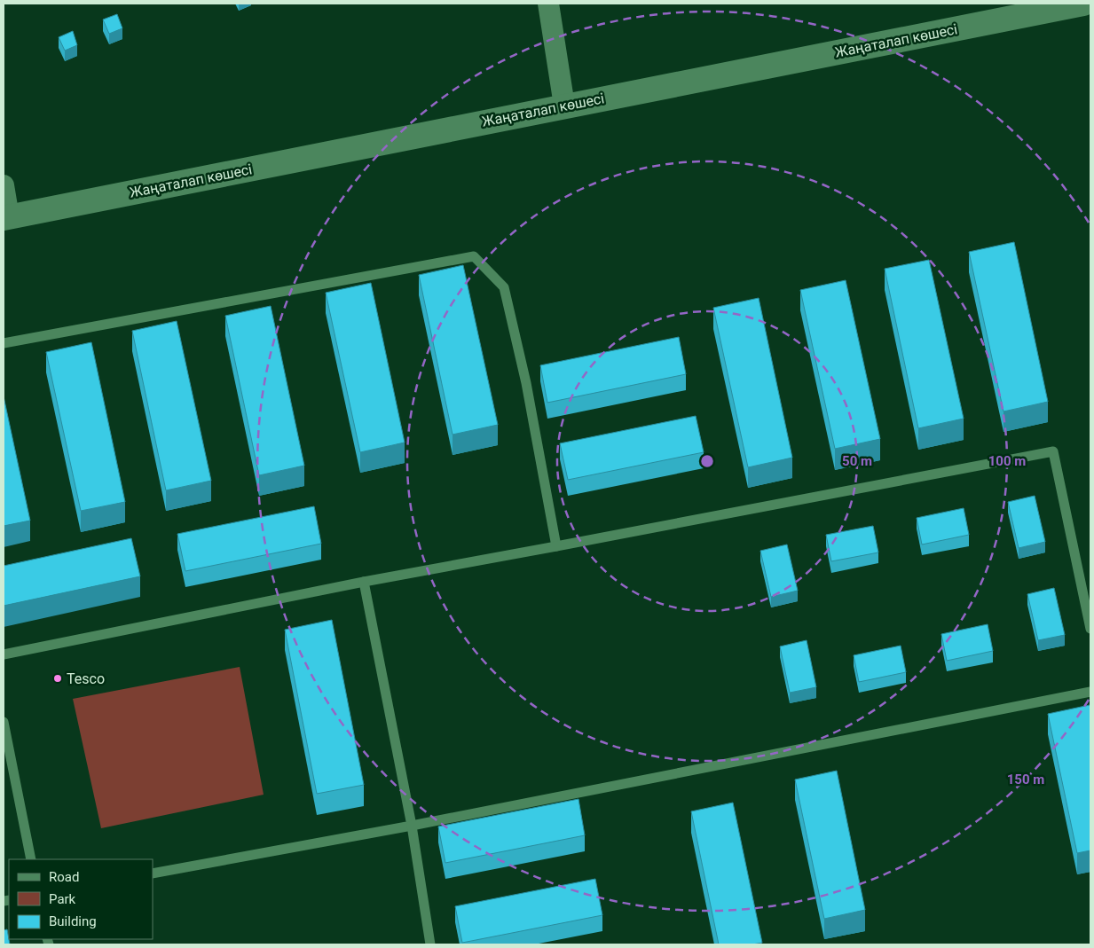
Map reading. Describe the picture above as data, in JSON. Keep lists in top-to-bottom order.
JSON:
{
  "streets": {
    "main road": ["Жаңаталап көшесі"]
  },
  "places": ["Tesco"],
  "legend": ["Road", "Park", "Building"],
  "rings": ["50 m", "100 m", "150 m"]
}
